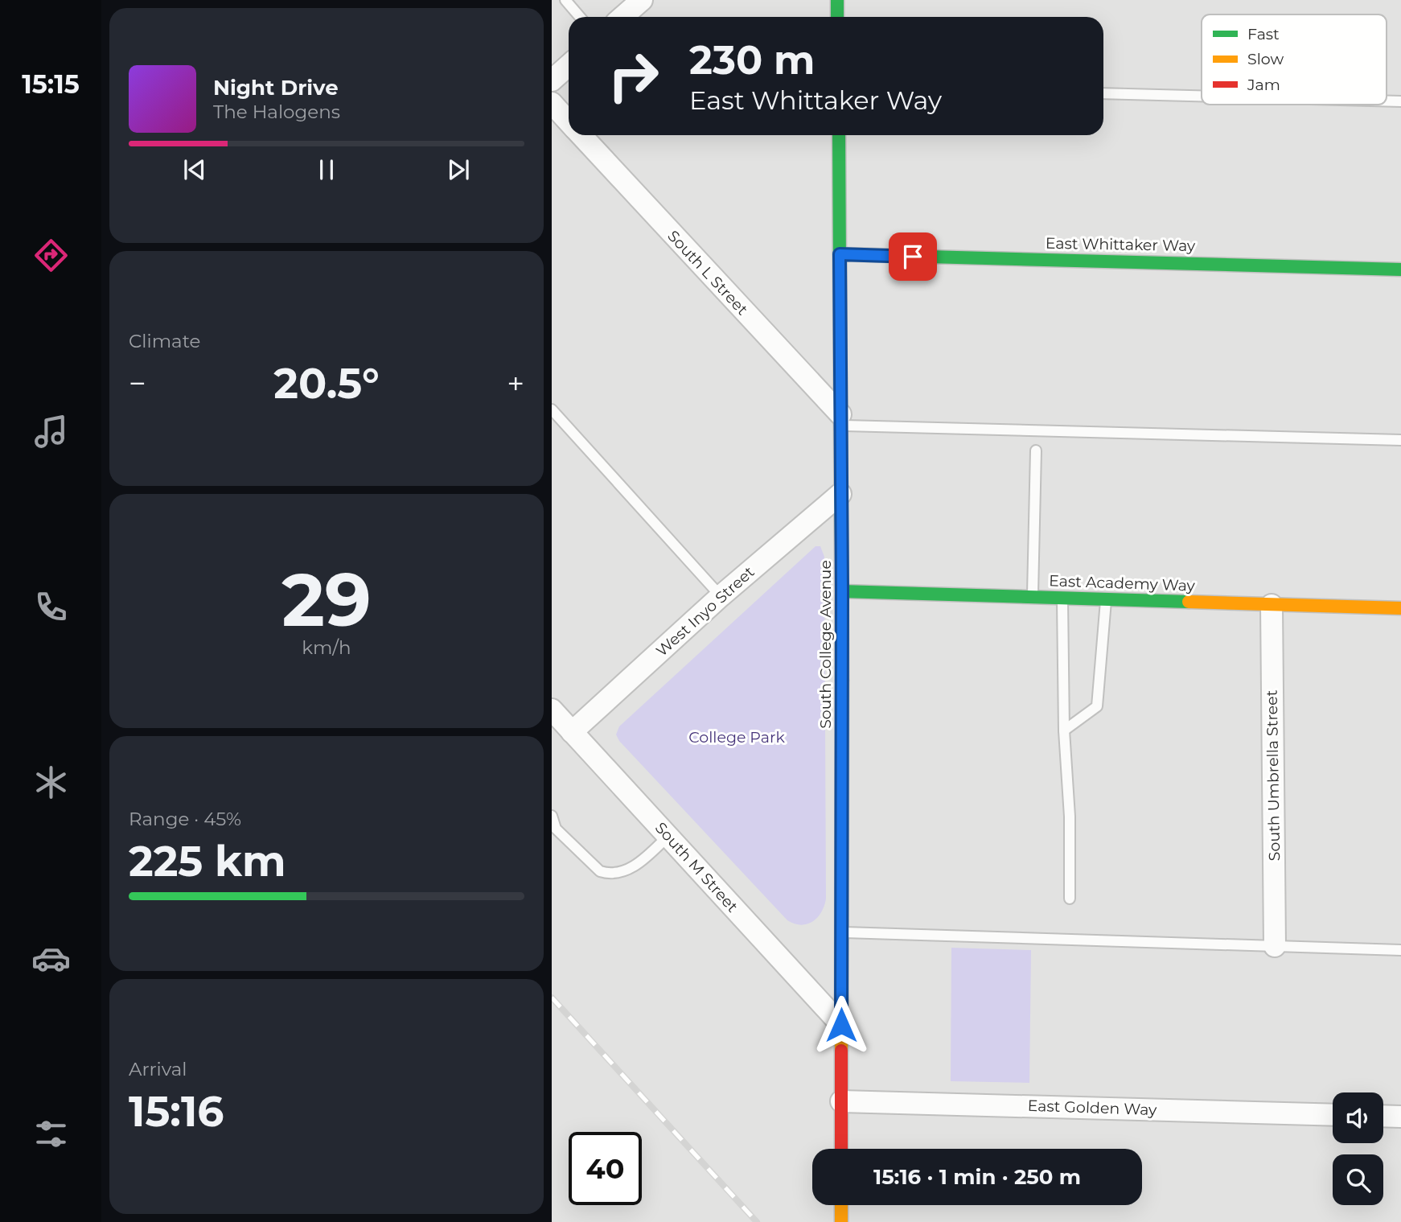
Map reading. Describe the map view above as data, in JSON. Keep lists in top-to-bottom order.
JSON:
{
  "streets": {
    "street": [
      "East Whittaker Way",
      "South L Street",
      "East Academy Way",
      "West Inyo Street",
      "South College Avenue",
      "South Umbrella Street",
      "South M Street",
      "East Golden Way"
    ]
  },
  "crossings": [
    ["East Whittaker Way", "South College Avenue"],
    ["South L Street", "South College Avenue"],
    ["East Academy Way", "South College Avenue"],
    ["East Academy Way", "South Umbrella Street"],
    ["West Inyo Street", "South College Avenue"],
    ["West Inyo Street", "South M Street"],
    ["South College Avenue", "South M Street"],
    ["South College Avenue", "East Golden Way"]
  ],
  "parks": ["College Park"],
  "legend": ["Fast", "Slow", "Jam"],
  "page": {
    "tabs": "15:15",
    "turn": ["230 m", "East Whittaker Way"],
    "song": ["Night Drive", "The Halogens"],
    "tile": [
      "Climate",
      ["29", "km/h"],
      ["Range · 45%", "225 km"],
      ["Arrival", "15:16"]
    ],
    "heat": ["−", "20.5°", "+"],
    "limit": "40",
    "trip": "15:16 · 1 min · 250 m"
  }
}
